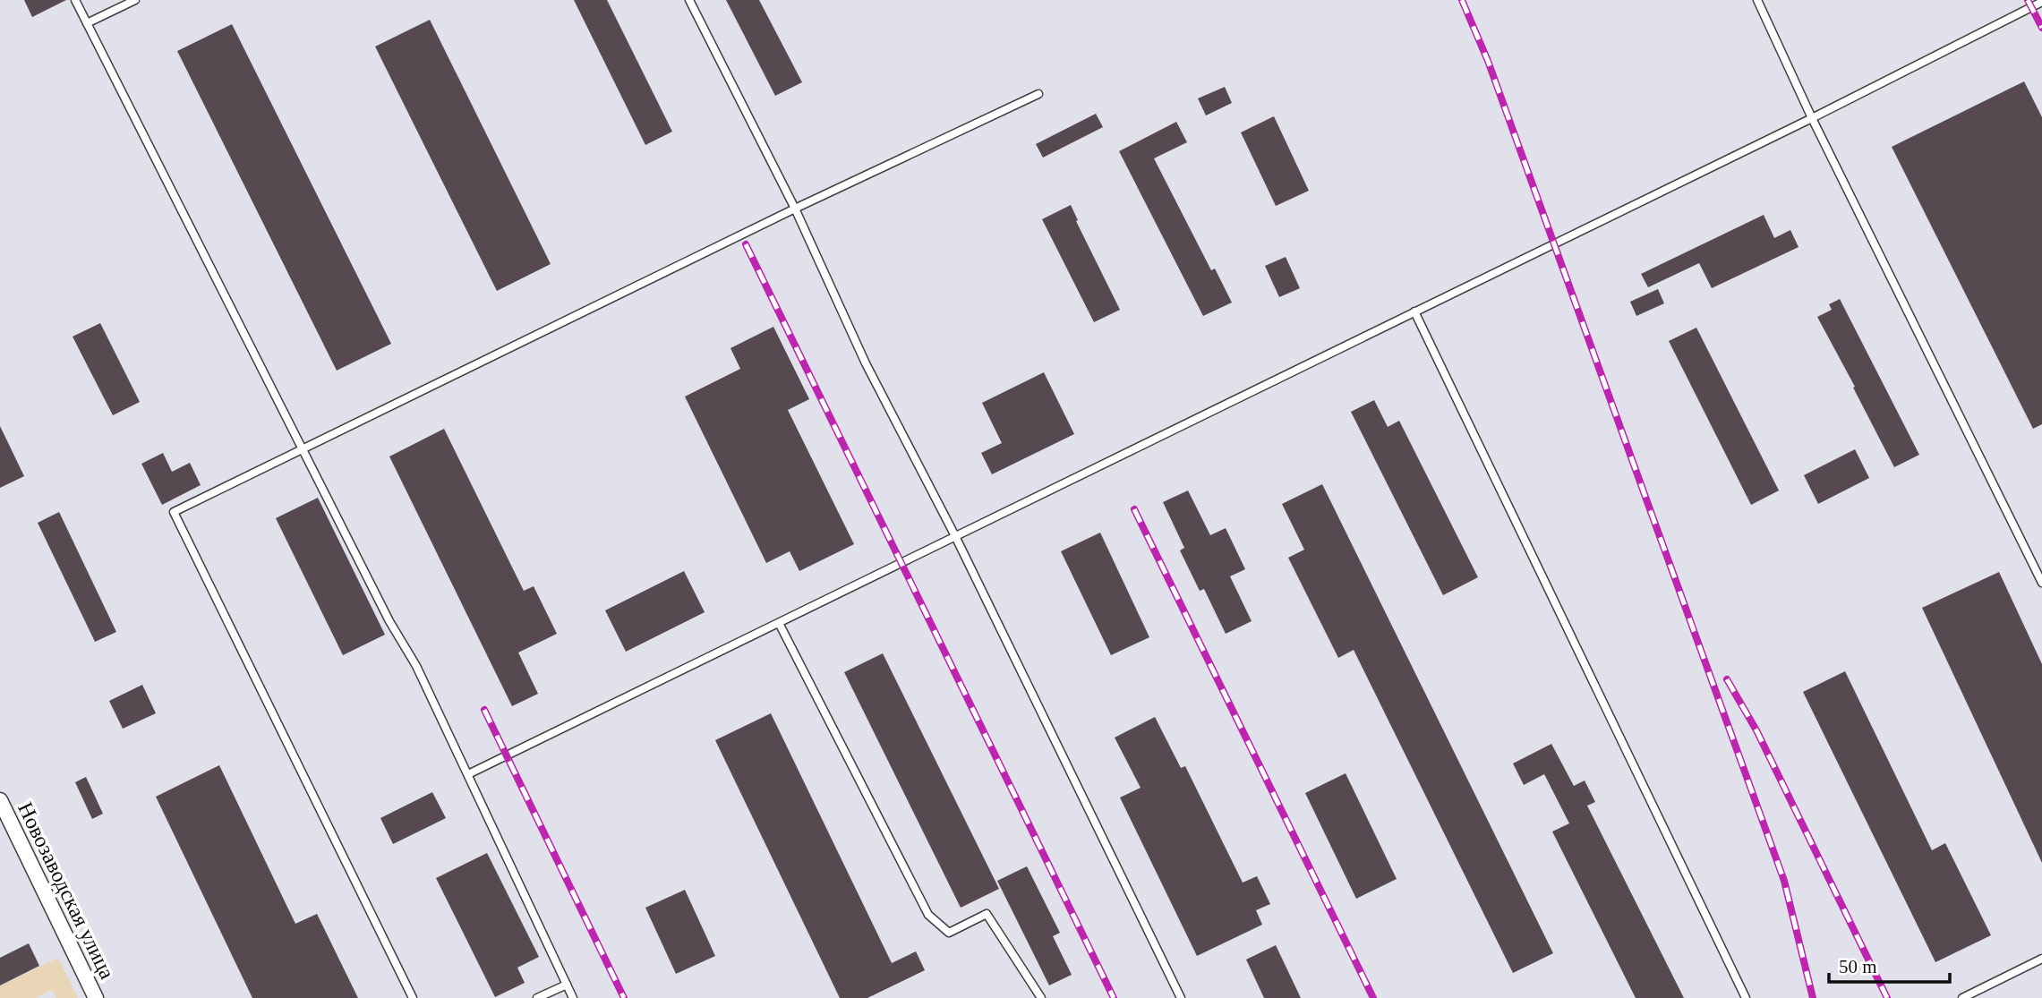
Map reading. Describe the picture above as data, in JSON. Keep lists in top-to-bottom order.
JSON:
{
  "streets": {
    "street": ["Новозаводская улица"]
  },
  "scale_bar": "50 m"
}
